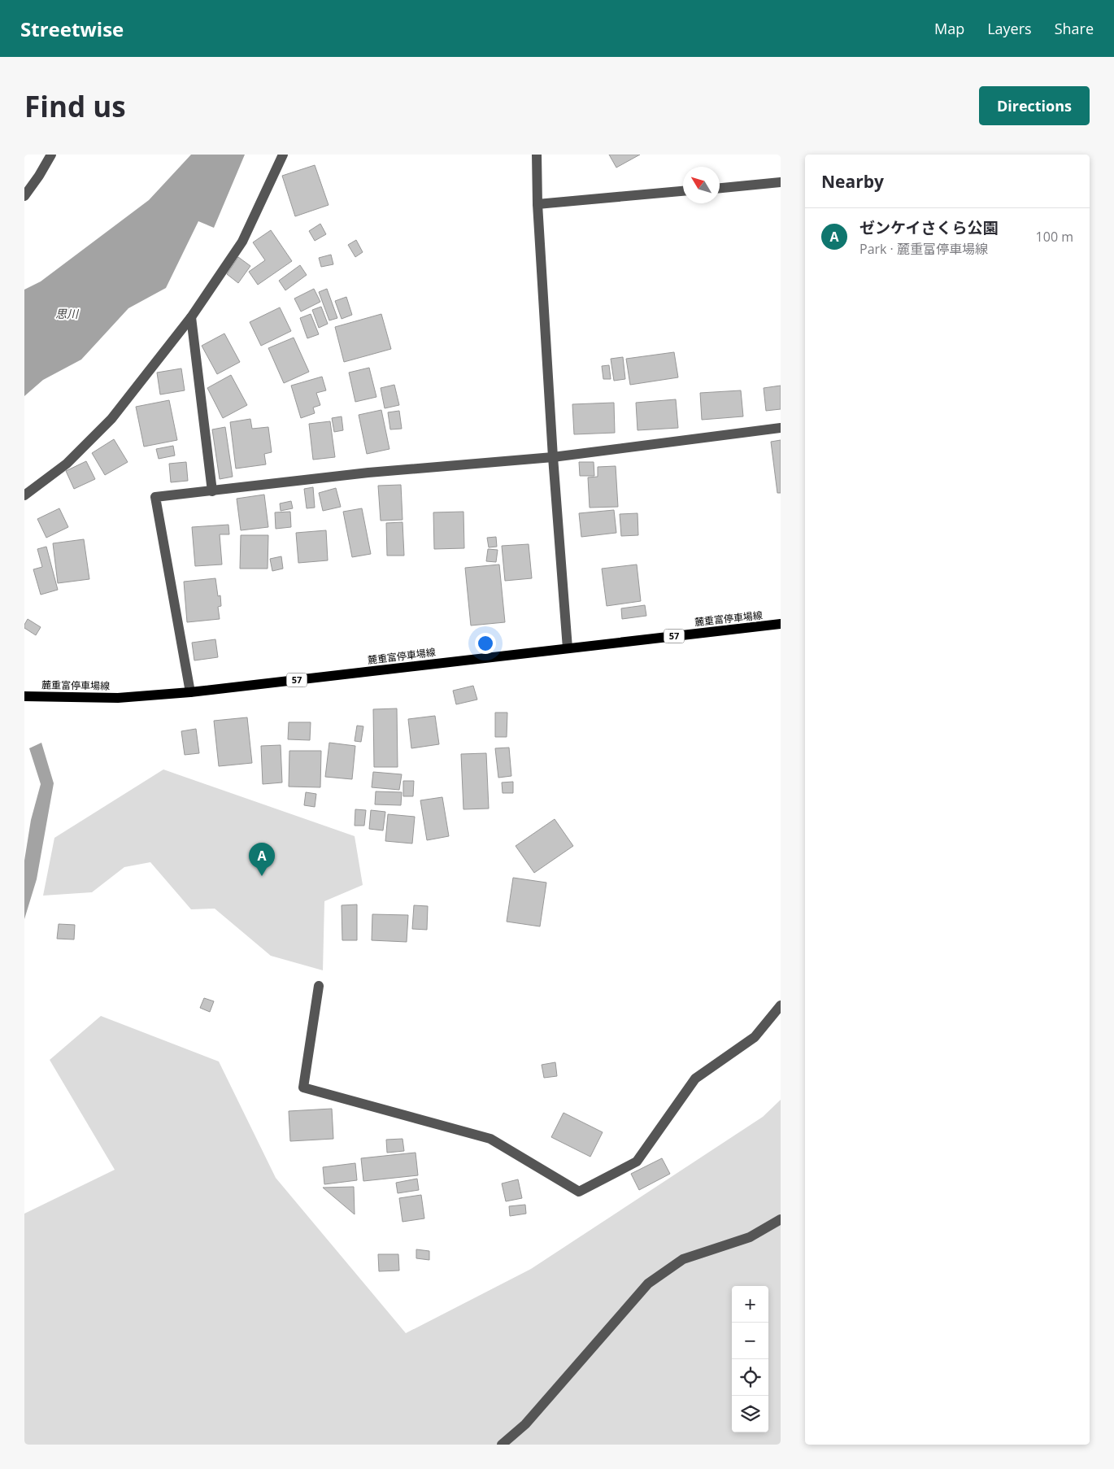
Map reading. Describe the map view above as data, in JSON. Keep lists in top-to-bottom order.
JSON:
{
  "streets": {
    "main road": ["麓重富停車場線", "57"]
  },
  "water": ["思川"],
  "north": "top left",
  "page": {
    "header": "Streetwise",
    "nav": ["Map", "Layers", "Share"],
    "buttons": "Directions",
    "title": "Find us",
    "heading": "Nearby",
    "list": [
      {
        "mark": "A",
        "name": "ゼンケイさくら公園",
        "note": "Park · 麓重富停車場線",
        "value": "100 m"
      }
    ],
    "pins": "A",
    "map_buttons": ["+", "−"]
  }
}
